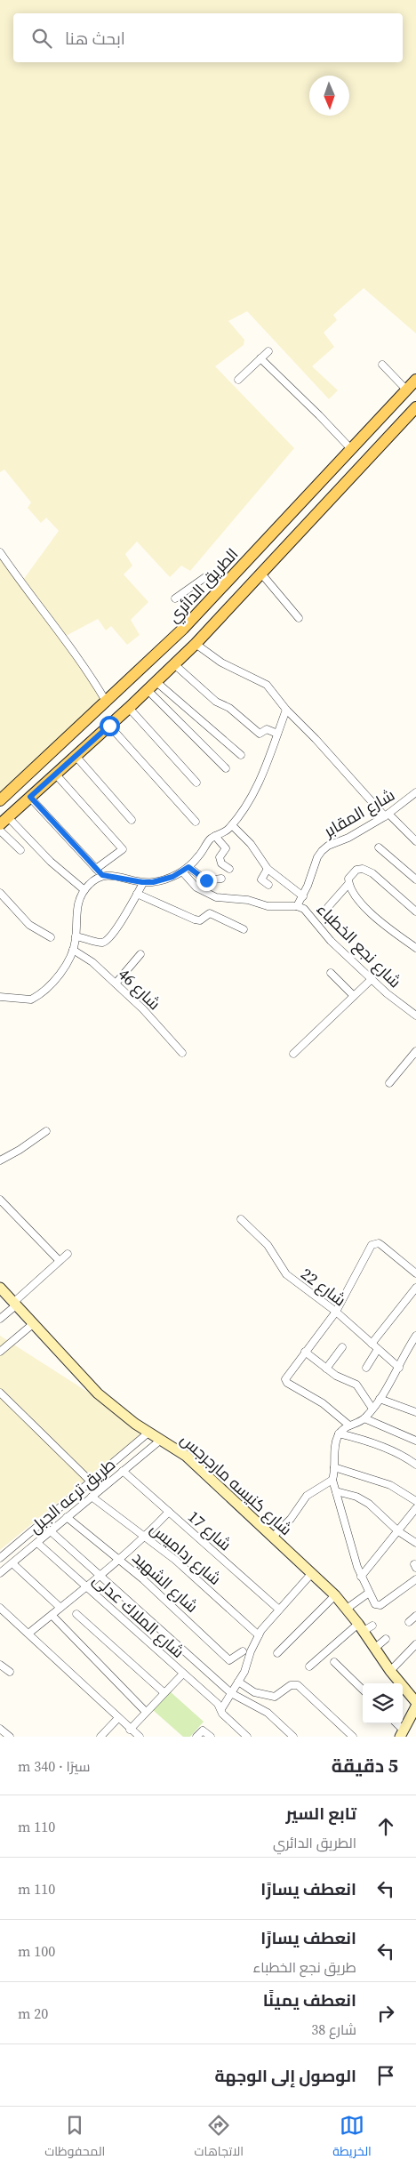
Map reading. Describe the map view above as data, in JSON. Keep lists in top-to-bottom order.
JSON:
{
  "streets": {
    "main road": ["الطريق الدائري"],
    "street": [
      "شارع المقابر",
      "شارع نجع الخطباء",
      "شارع 46",
      "شارع 22",
      "شارع كنيسه مارجرجس",
      "طريق ترعه الجبل",
      "شارع 17",
      "شارع رداميس",
      "شارع الشهيد",
      "شارع الملاك عدلى"
    ]
  },
  "crossings": [
    ["شارع المقابر", "شارع نجع الخطباء"],
    ["شارع كنيسه مارجرجس", "طريق ترعه الجبل"],
    ["طريق ترعه الجبل", "شارع 17"],
    ["طريق ترعه الجبل", "شارع رداميس"],
    ["طريق ترعه الجبل", "شارع الشهيد"],
    ["طريق ترعه الجبل", "شارع الملاك عدلى"]
  ],
  "north": "bottom",
  "page": {
    "search": "ابحث هنا",
    "heading": ["5 دقيقة", "سيرًا · 340 m"],
    "list": [
      ["تابع السير", "الطريق الدائري", "110 m"],
      ["انعطف يسارًا", "110 m"],
      ["انعطف يسارًا", "طريق نجع الخطباء", "100 m"],
      ["انعطف يمينًا", "شارع 38", "20 m"],
      "الوصول إلى الوجهة"
    ],
    "nav": ["الخريطة", "الاتجاهات", "المحفوظات"]
  }
}
